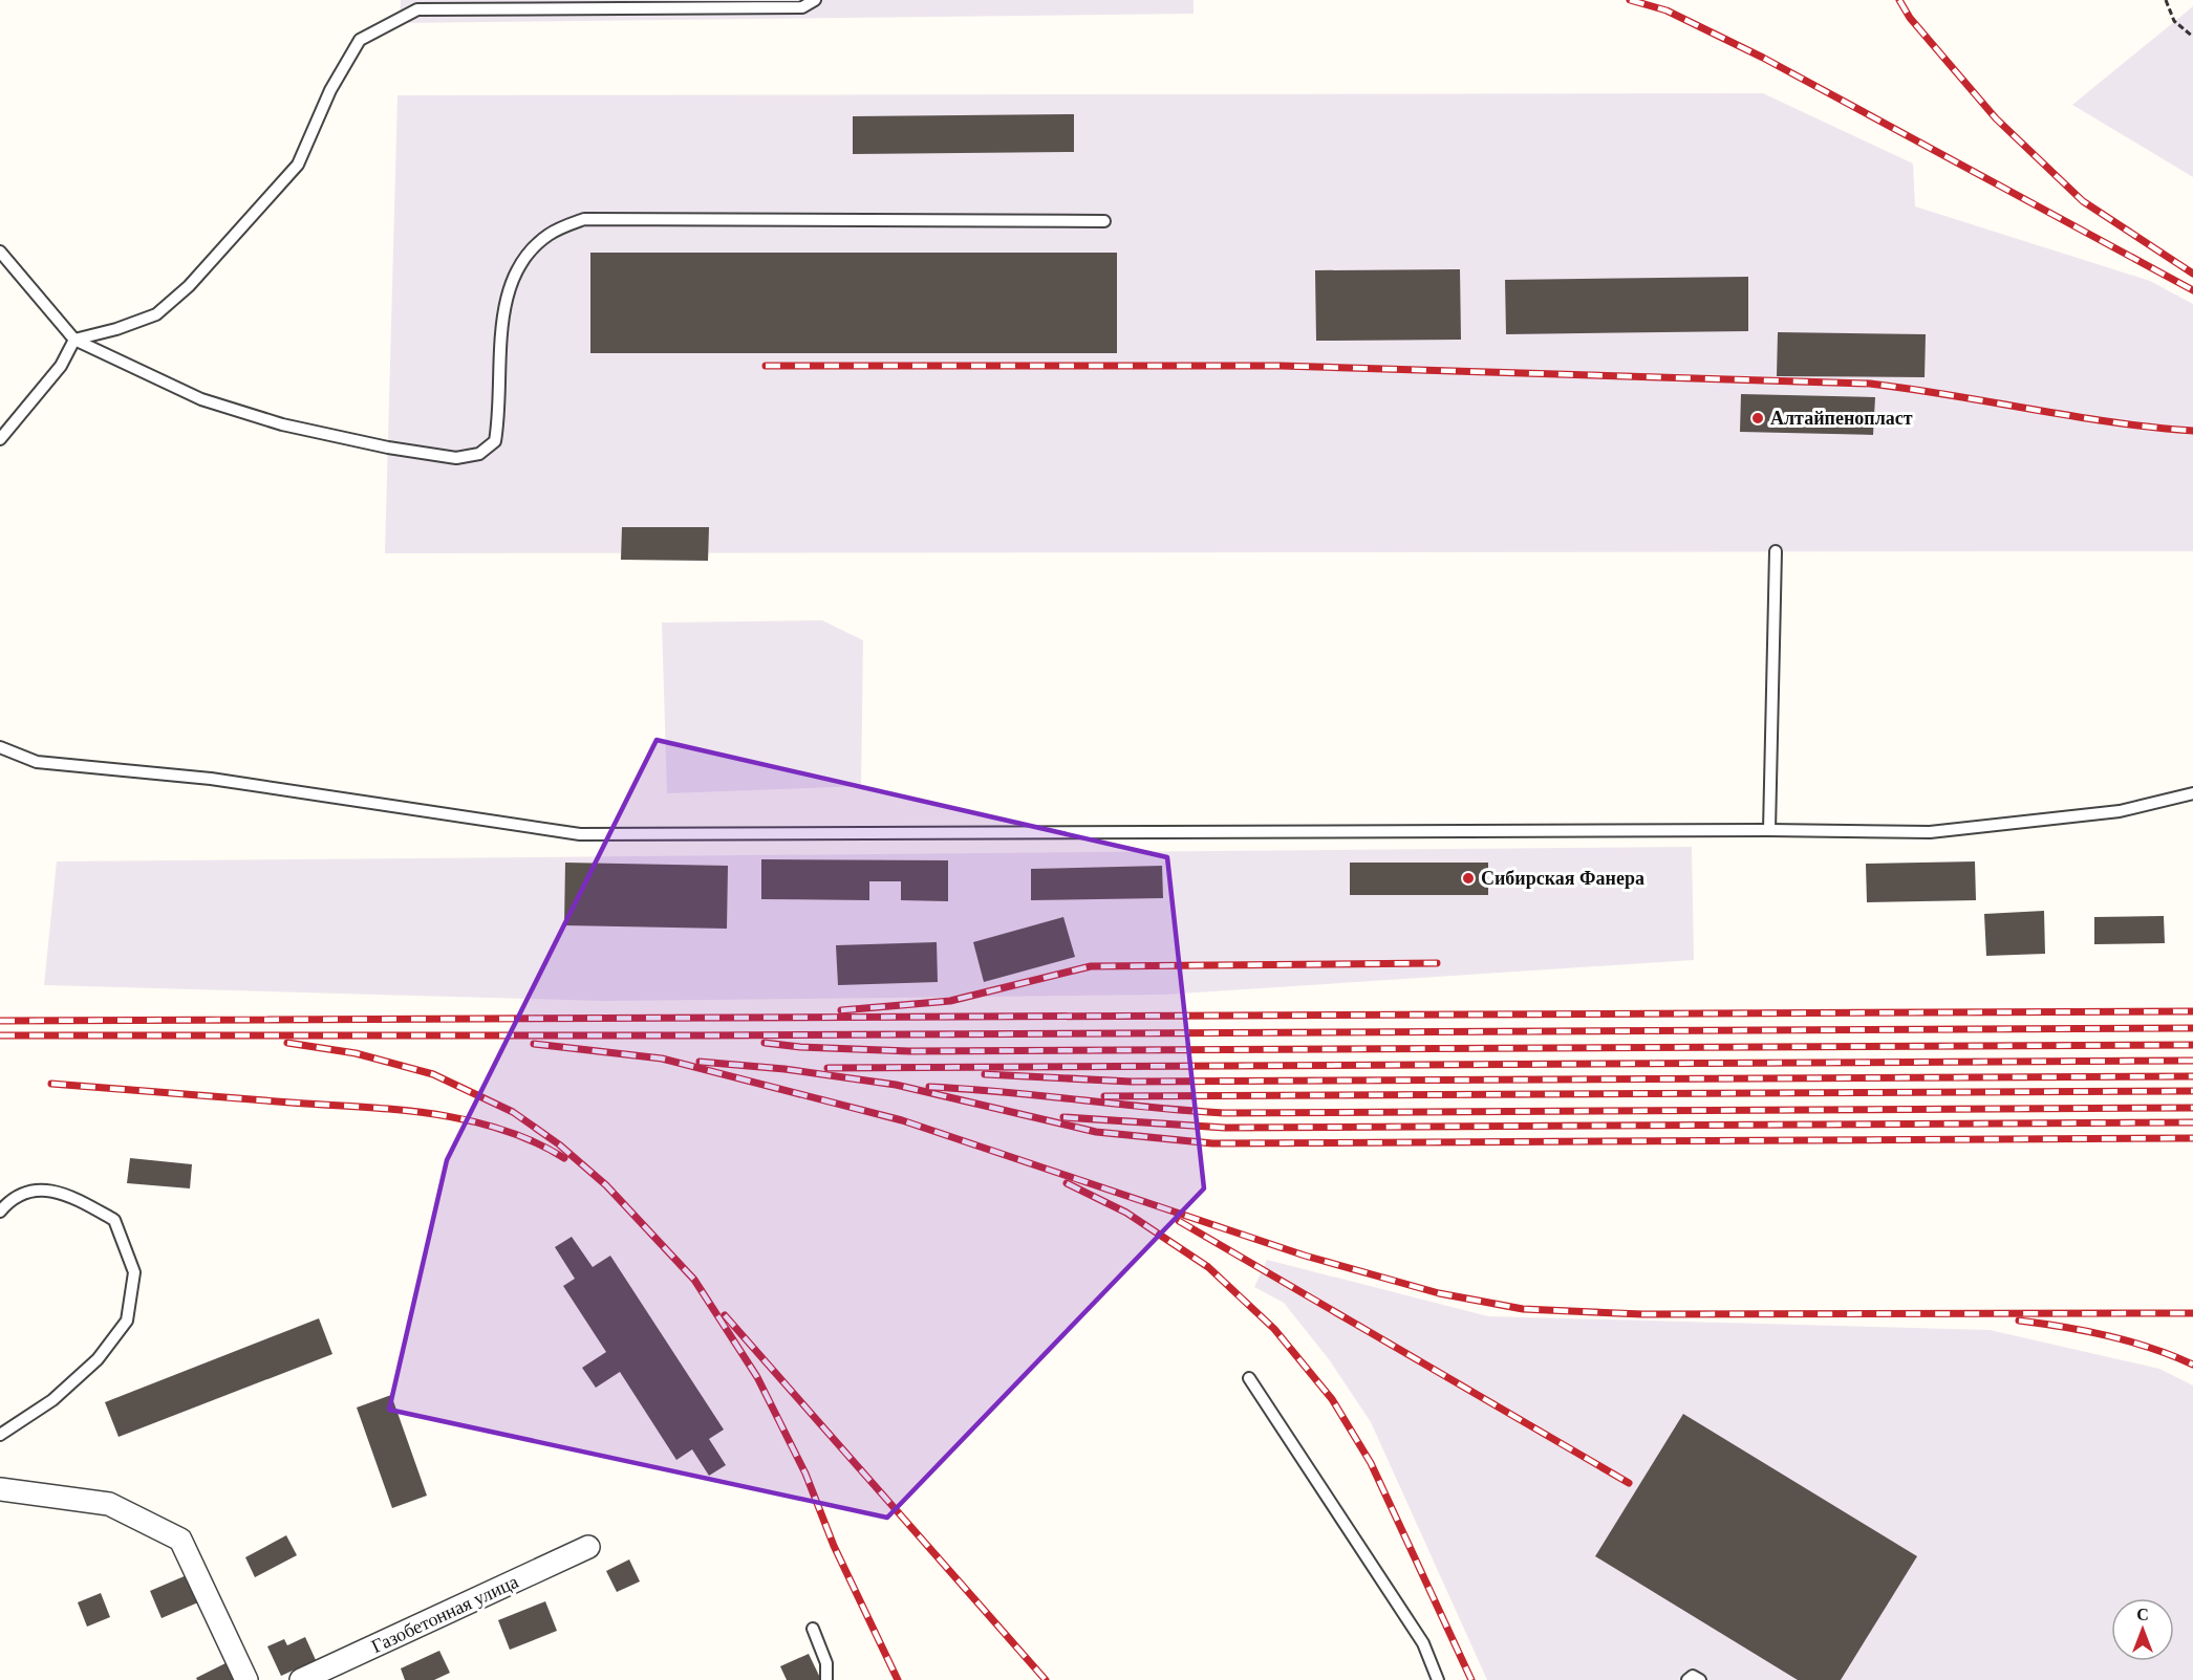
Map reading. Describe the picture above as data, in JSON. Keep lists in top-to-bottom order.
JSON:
{
  "streets": {
    "street": ["Газобетонная улица"]
  },
  "places": ["Алтайпенопласт", "Сибирская Фанера"],
  "north": "top"
}
